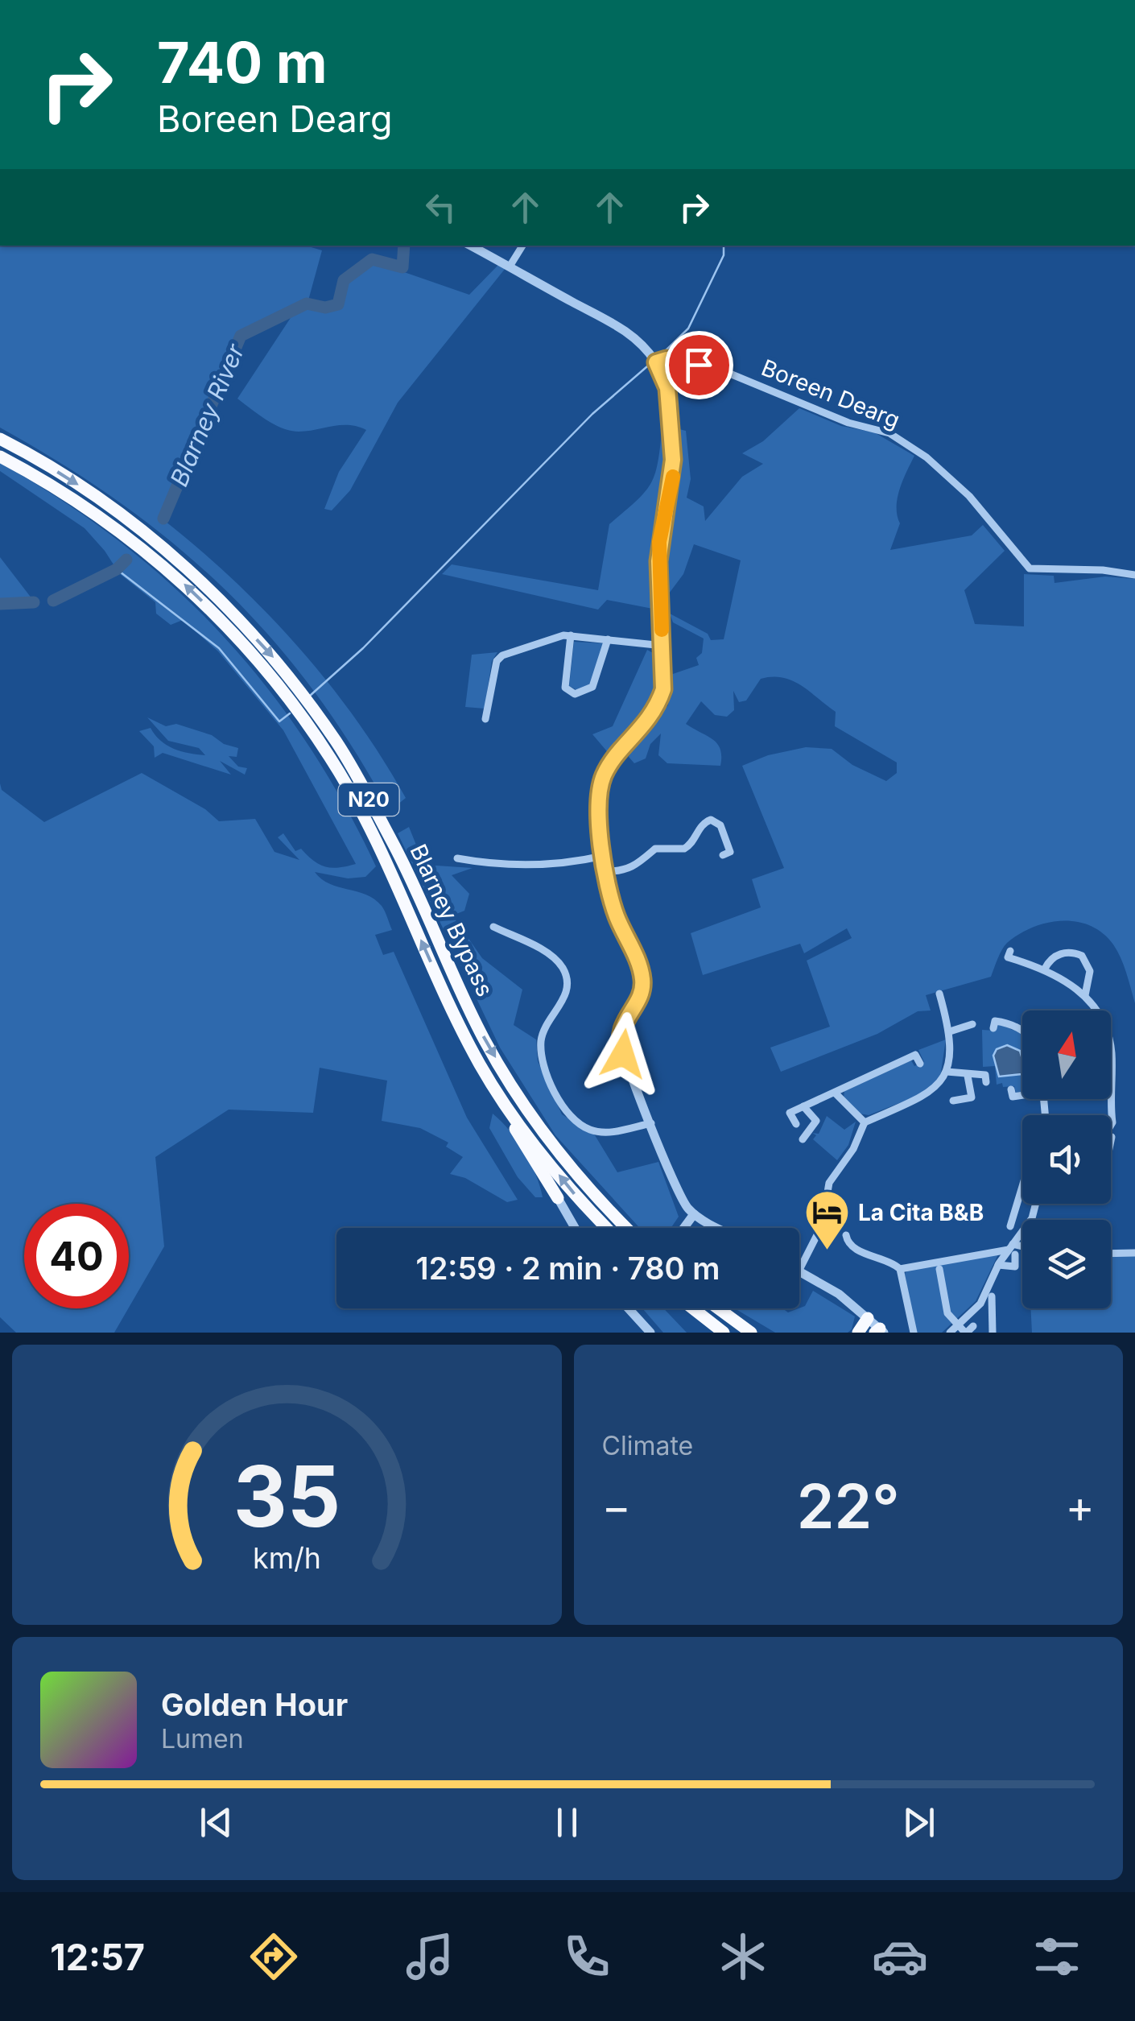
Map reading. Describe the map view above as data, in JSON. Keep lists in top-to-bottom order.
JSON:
{
  "streets": {
    "highway": ["N20", "Blarney Bypass"],
    "street": ["Boreen Dearg"]
  },
  "crossings": [
    ["N20", "Blarney Bypass"]
  ],
  "water": ["Blarney River"],
  "places": {
    "hotel": ["La Cita B&B"]
  },
  "north": "top",
  "page": {
    "turn": ["740 m", "Boreen Dearg"],
    "limit": "40",
    "trip": "12:59 · 2 min · 780 m",
    "tile": "Climate",
    "heat": ["−", "22°", "+"],
    "song": ["Golden Hour", "Lumen"],
    "tabs": "12:57",
    "gauge": ["35", "km/h"]
  }
}
